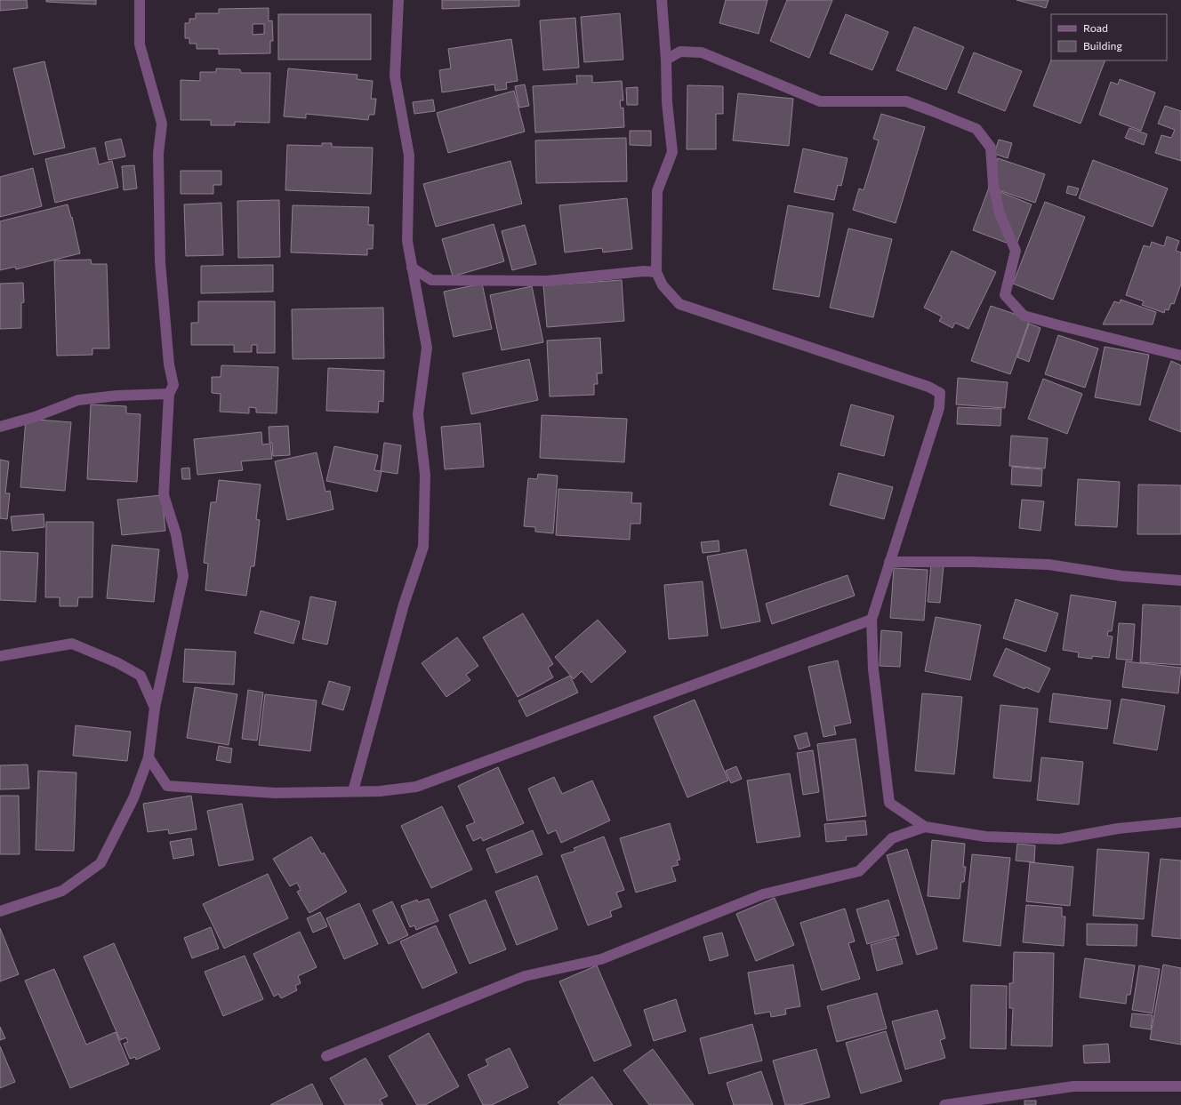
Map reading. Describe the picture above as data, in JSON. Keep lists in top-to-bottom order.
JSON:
{
  "legend": ["Road", "Building"]
}
